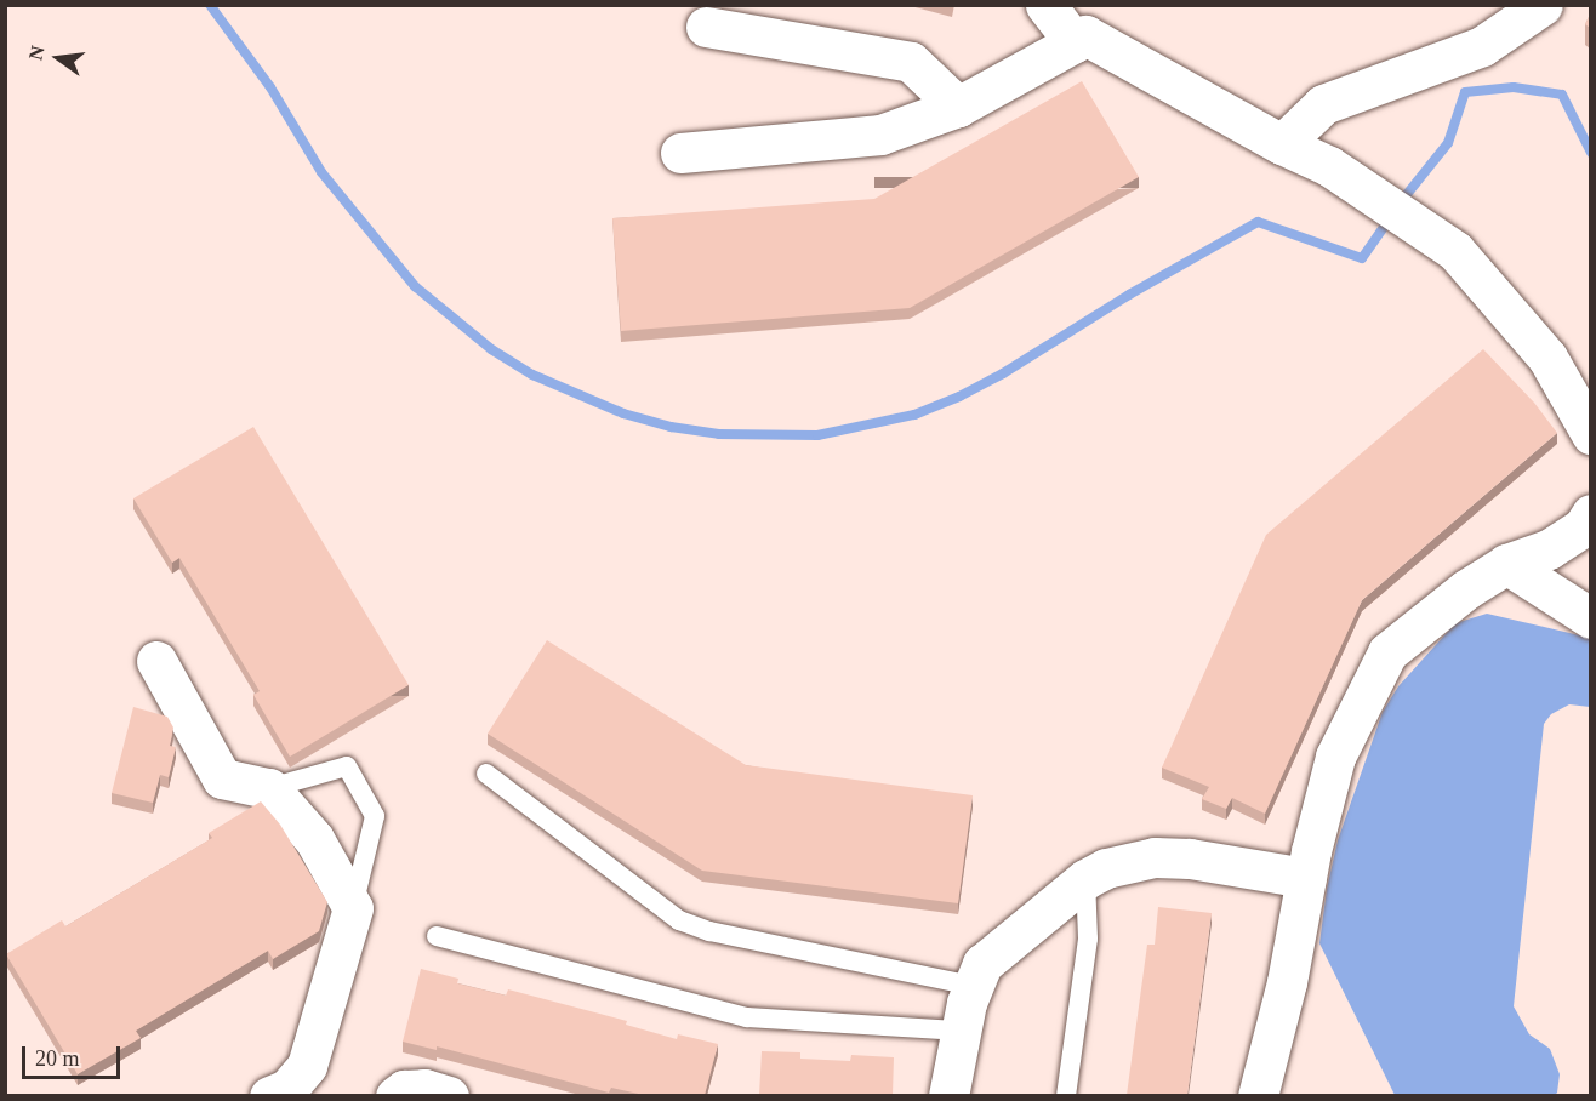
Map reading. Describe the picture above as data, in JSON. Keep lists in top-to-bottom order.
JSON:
{
  "scale_bar": "20 m",
  "north": "left"
}
